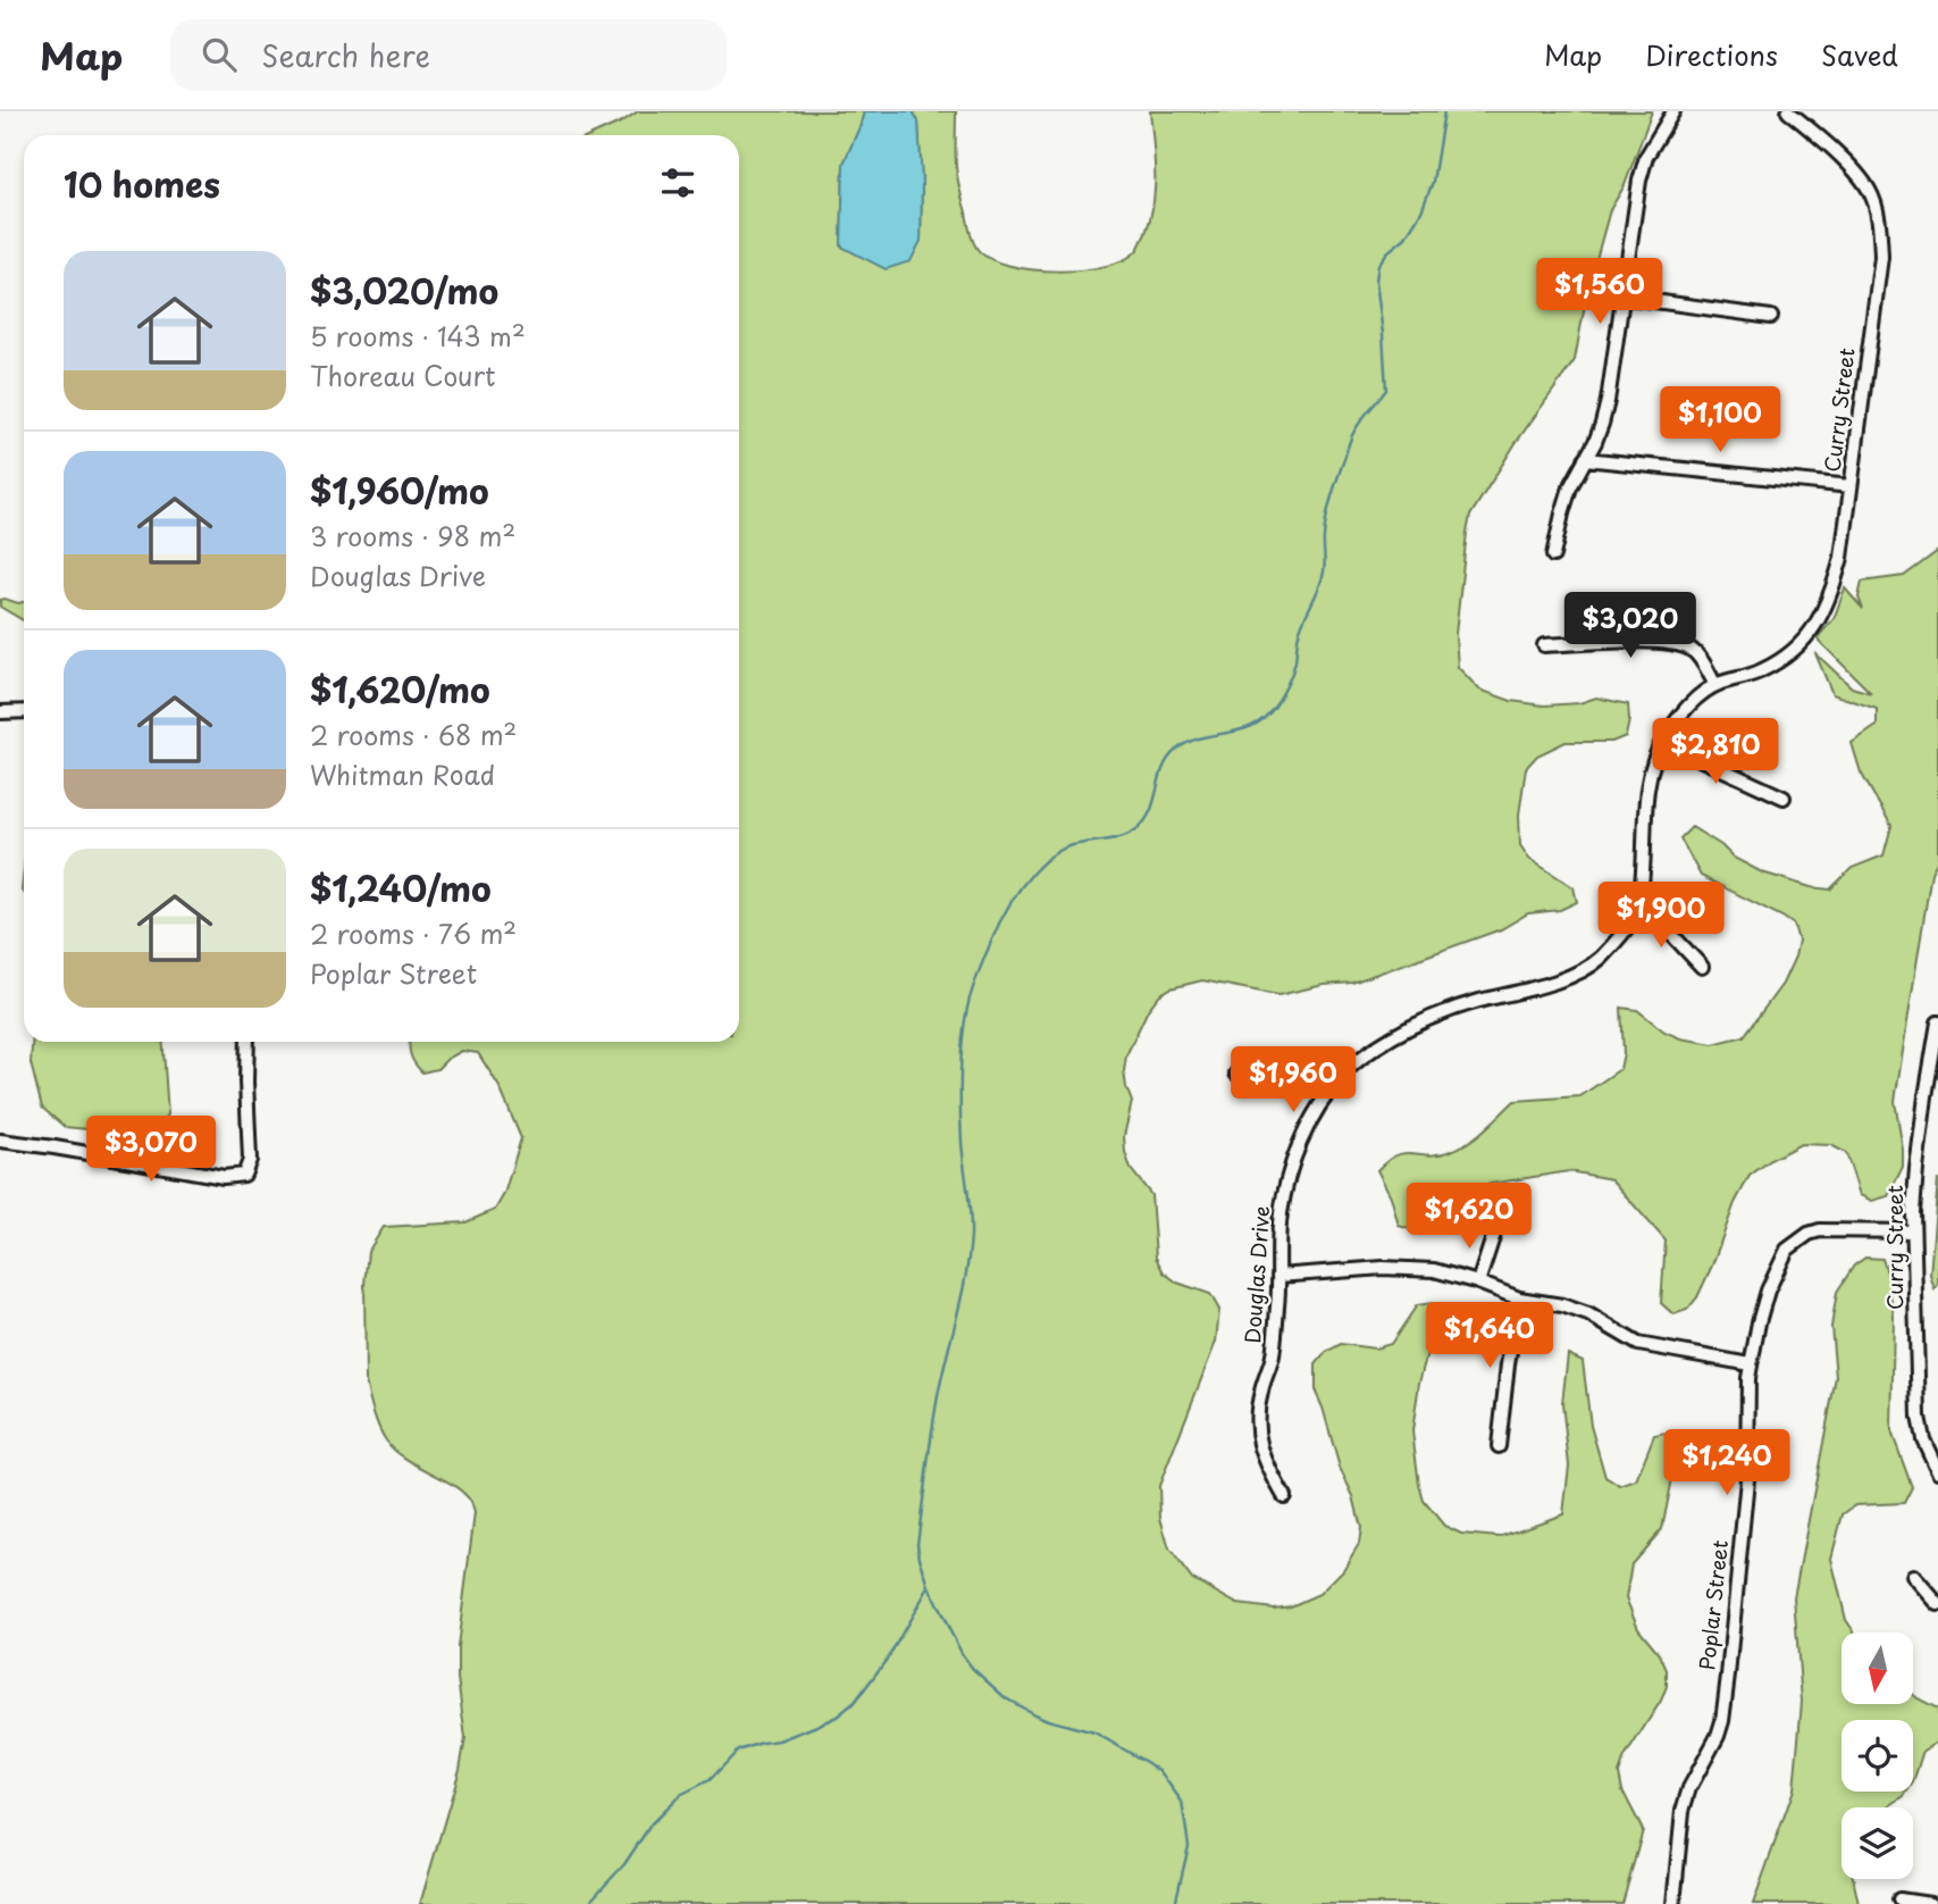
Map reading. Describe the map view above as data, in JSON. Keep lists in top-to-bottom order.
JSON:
{
  "streets": {
    "street": ["Curry Street", "Douglas Drive", "Poplar Street"]
  },
  "crossings": [
    ["Curry Street", "Poplar Street"]
  ],
  "north": "bottom",
  "page": {
    "header": "Map",
    "search": "Search here",
    "nav": ["Map", "Directions", "Saved"],
    "heading": "10 homes",
    "list": [
      {
        "name": "$3,020/mo",
        "note": "5 rooms · 143 m² · Thoreau Court"
      },
      {
        "name": "$1,960/mo",
        "note": "3 rooms · 98 m² · Douglas Drive"
      },
      {
        "name": "$1,620/mo",
        "note": "2 rooms · 68 m² · Whitman Road"
      },
      {
        "name": "$1,240/mo",
        "note": "2 rooms · 76 m² · Poplar Street"
      }
    ],
    "price": [
      "$1,560",
      "$1,100",
      "$3,020",
      "$2,810",
      "$1,900",
      "$1,960",
      "$3,070",
      "$1,620",
      "$1,640",
      "$1,240"
    ]
  }
}
